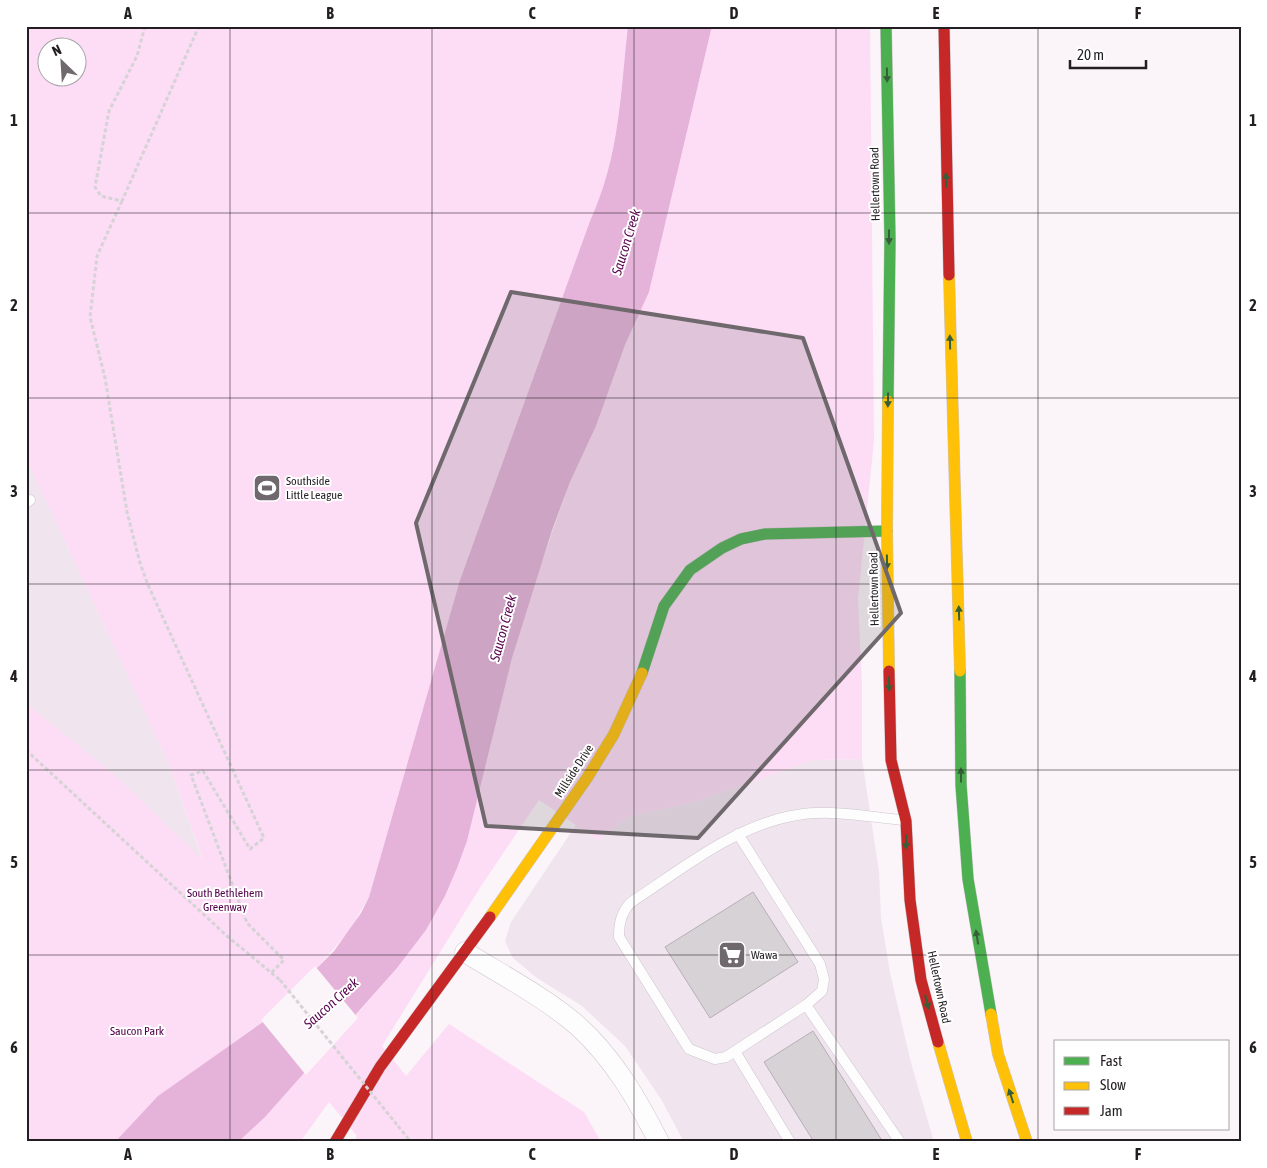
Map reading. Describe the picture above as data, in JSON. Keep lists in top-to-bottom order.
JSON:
{
  "streets": {
    "main road": ["Hellertown Road", "Millside Drive"]
  },
  "crossings": [
    ["Hellertown Road", "Millside Drive"]
  ],
  "water": ["Saucon Creek"],
  "parks": ["South Bethlehem Greenway", "Saucon Park"],
  "places": {
    "sports": ["Southside Little League"],
    "supermarket": ["Wawa"]
  },
  "legend": ["Fast", "Slow", "Jam"],
  "scale_bar": "20 m",
  "north": "top left",
  "grid": {
    "columns": [
      "A",
      "B",
      "C",
      "D",
      "E",
      "F"
    ],
    "rows": [
      "1",
      "2",
      "3",
      "4",
      "5",
      "6"
    ]
  }
}
